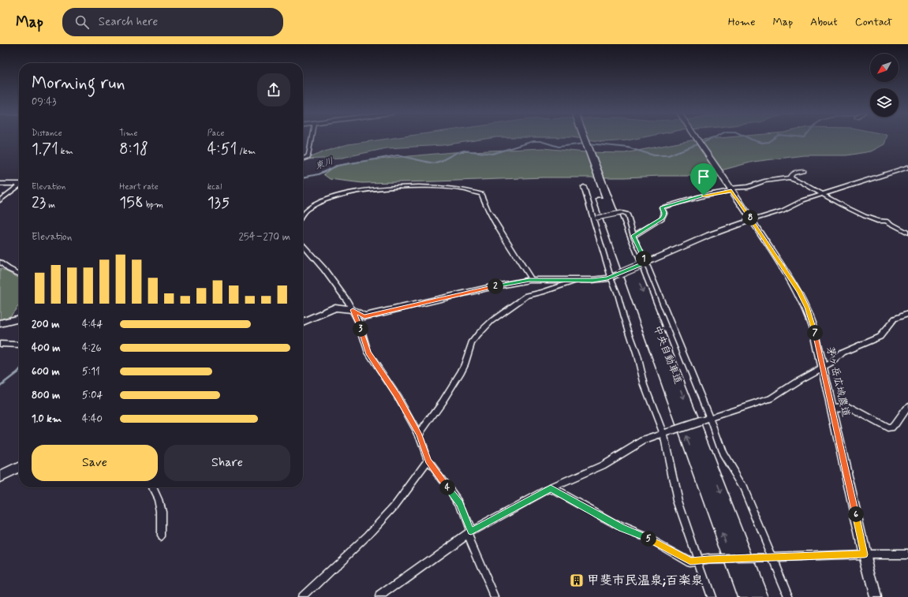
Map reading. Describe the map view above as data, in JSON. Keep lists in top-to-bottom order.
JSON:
{
  "streets": {
    "highway": ["中央自動車道"],
    "street": ["茅ヶ岳広域農道"]
  },
  "water": ["東川"],
  "places": {
    "building": ["甲斐市民温泉;百楽泉"]
  },
  "north": "bottom left",
  "page": {
    "header": "Map",
    "search": "Search here",
    "nav": [
      "Home",
      "Map",
      "About",
      "Contact"
    ],
    "heading": ["Morning run", "09:43"],
    "stats": [
      ["Distance", "1.71 km"],
      ["Time", "8:18"],
      ["Pace", "4:51 /km"],
      ["Elevation", "23 m"],
      ["Heart rate", "158 bpm"],
      ["kcal", "135"]
    ],
    "pins": [
      "8",
      "1",
      "2",
      "3",
      "7",
      "4",
      "6",
      "5"
    ],
    "chart": ["Elevation", "254–270 m"],
    "list": [
      {
        "name": "200 m",
        "note": "4:44"
      },
      {
        "name": "400 m",
        "note": "4:26"
      },
      {
        "name": "600 m",
        "note": "5:11"
      },
      {
        "name": "800 m",
        "note": "5:04"
      },
      {
        "name": "1.0 km",
        "note": "4:40"
      }
    ],
    "buttons": ["Save", "Share"]
  }
}
